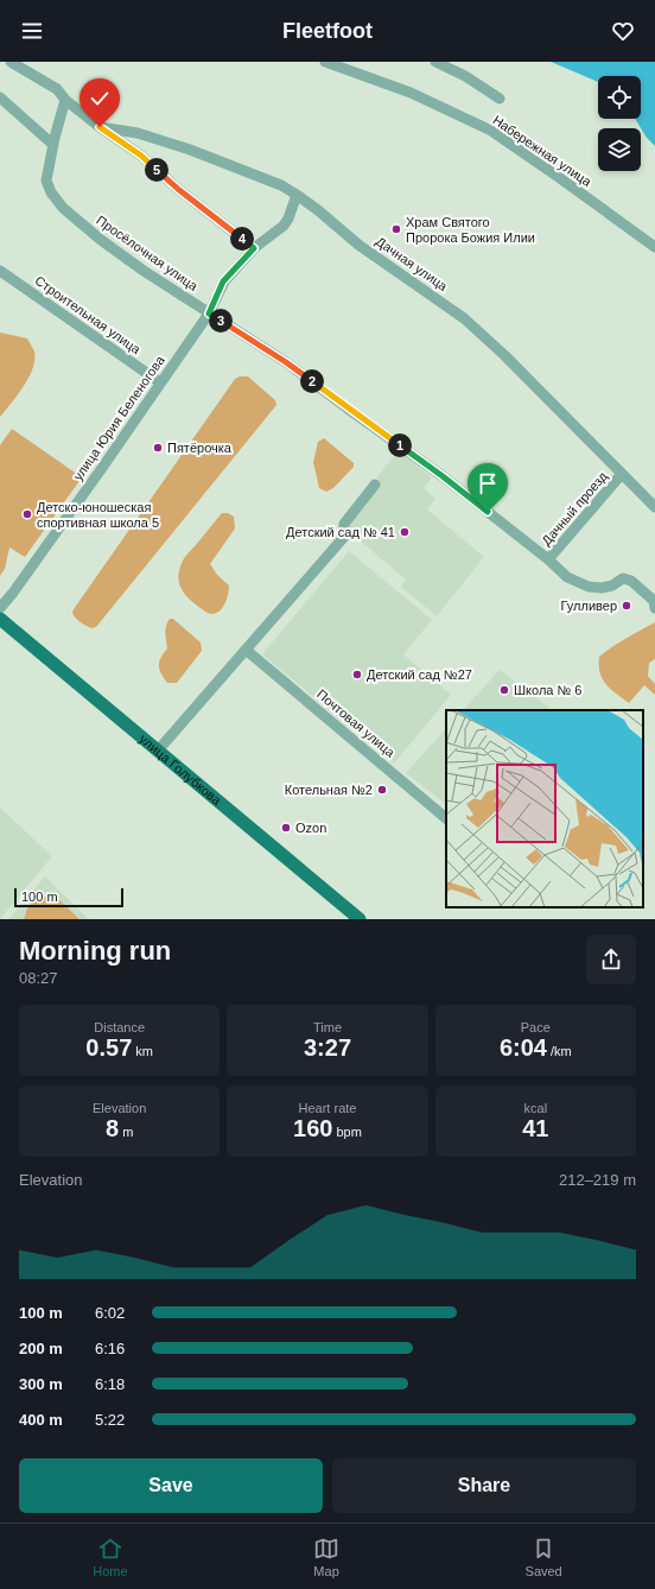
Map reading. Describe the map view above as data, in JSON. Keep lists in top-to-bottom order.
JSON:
{
  "streets": {
    "main road": ["улица Голубкова"],
    "street": [
      "Набережная улица",
      "Просёлочная улица",
      "Дачная улица",
      "Строительная улица",
      "улица Юрия Беленогова",
      "Дачный проезд",
      "Почтовая улица"
    ]
  },
  "crossings": [
    ["Просёлочная улица", "улица Юрия Беленогова"],
    ["Просёлочная улица", "Дачный проезд"],
    ["Дачная улица", "улица Юрия Беленогова"],
    ["Дачная улица", "Дачный проезд"],
    ["Строительная улица", "улица Юрия Беленогова"]
  ],
  "places": [
    "Храм Святого Пророка Божия Илии",
    "Пятёрочка",
    "Детско-юношеская спортивная школа 5",
    "Детский сад № 41",
    "Гулливер",
    "Детский сад №27",
    "Школа № 6",
    "Котельная №2",
    "Ozon"
  ],
  "scale_bar": "100 m",
  "page": {
    "header": "Fleetfoot",
    "pins": [
      "5",
      "4",
      "3",
      "2",
      "1"
    ],
    "scale": "100 m",
    "heading": ["Morning run", "08:27"],
    "stats": [
      ["Distance", "0.57 km"],
      ["Time", "3:27"],
      ["Pace", "6:04 /km"],
      ["Elevation", "8 m"],
      ["Heart rate", "160 bpm"],
      ["kcal", "41"]
    ],
    "chart": ["Elevation", "212–219 m"],
    "list": [
      {
        "name": "100 m",
        "note": "6:02"
      },
      {
        "name": "200 m",
        "note": "6:16"
      },
      {
        "name": "300 m",
        "note": "6:18"
      },
      {
        "name": "400 m",
        "note": "5:22"
      }
    ],
    "buttons": ["Save", "Share"],
    "tabs": ["Home", "Map", "Saved"]
  }
}
